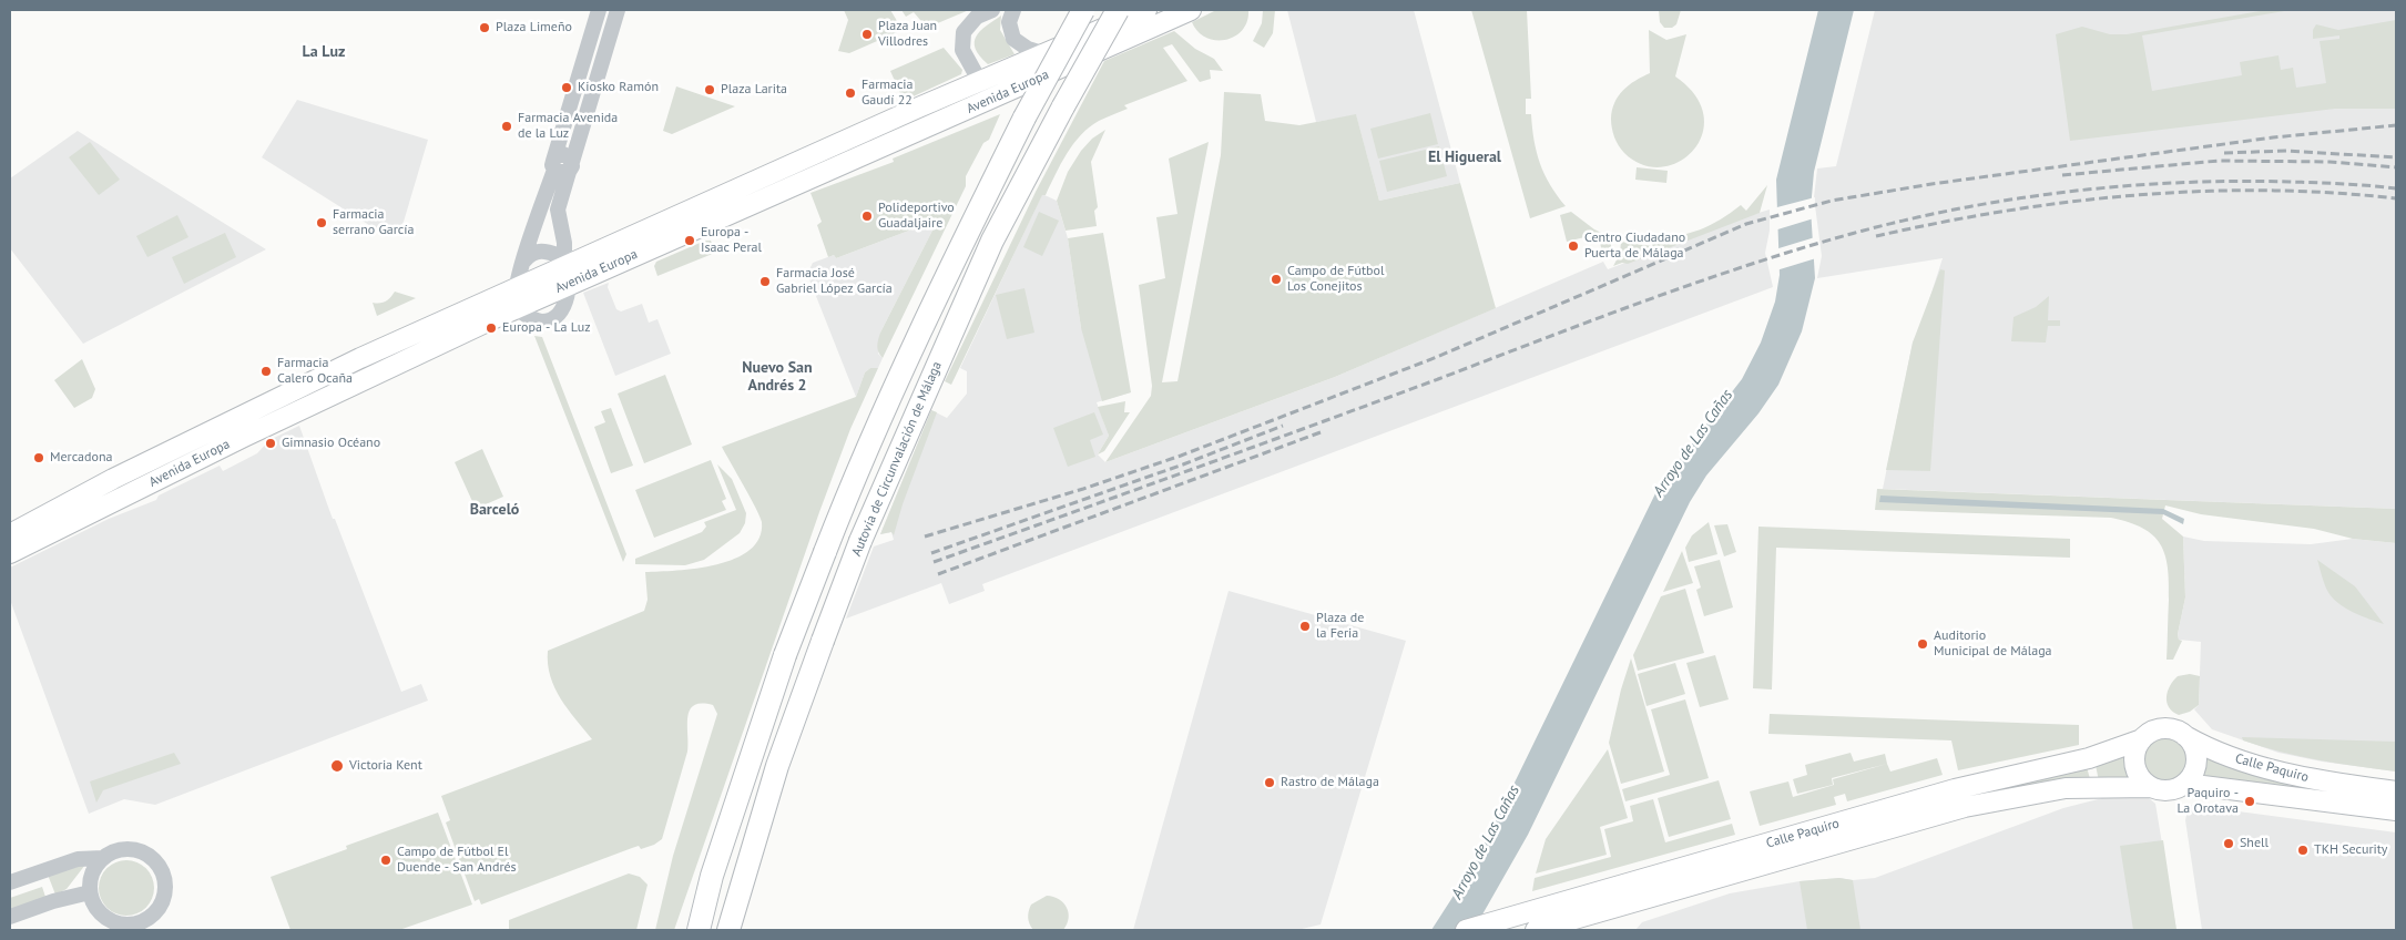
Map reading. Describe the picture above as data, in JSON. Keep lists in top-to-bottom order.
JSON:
{
  "streets": {
    "highway": ["Autovía de Circunvalación de Málaga"],
    "main road": ["Avenida Europa", "Calle Paquiro"]
  },
  "districts": [
    "La Luz",
    "El Higueral",
    "Nuevo San Andrés 2",
    "Barceló"
  ],
  "water": ["Arroyo de Las Cañas"],
  "places": [
    "Plaza Limeño",
    "Plaza Juan Villodres",
    "Kiosko Ramón",
    "Plaza Larita",
    "Farmacia Gaudí 22",
    "Farmacia Avenida de la Luz",
    "Polideportivo Guadaljaire",
    "Farmacia serrano García",
    "Europa - Isaac Peral",
    "Centro Ciudadano Puerta de Málaga",
    "Campo de Fútbol Los Conejitos",
    "Farmacia José Gabriel López García",
    "Europa - La Luz",
    "Farmacia Calero Ocaña",
    "Gimnasio Océano",
    "Mercadona",
    "Plaza de la Feria",
    "Auditorio Municipal de Málaga",
    "Victoria Kent",
    "Rastro de Málaga",
    "Paquiro - La Orotava",
    "Shell",
    "TKH Security",
    "Campo de Fútbol El Duende - San Andrés"
  ]
}
